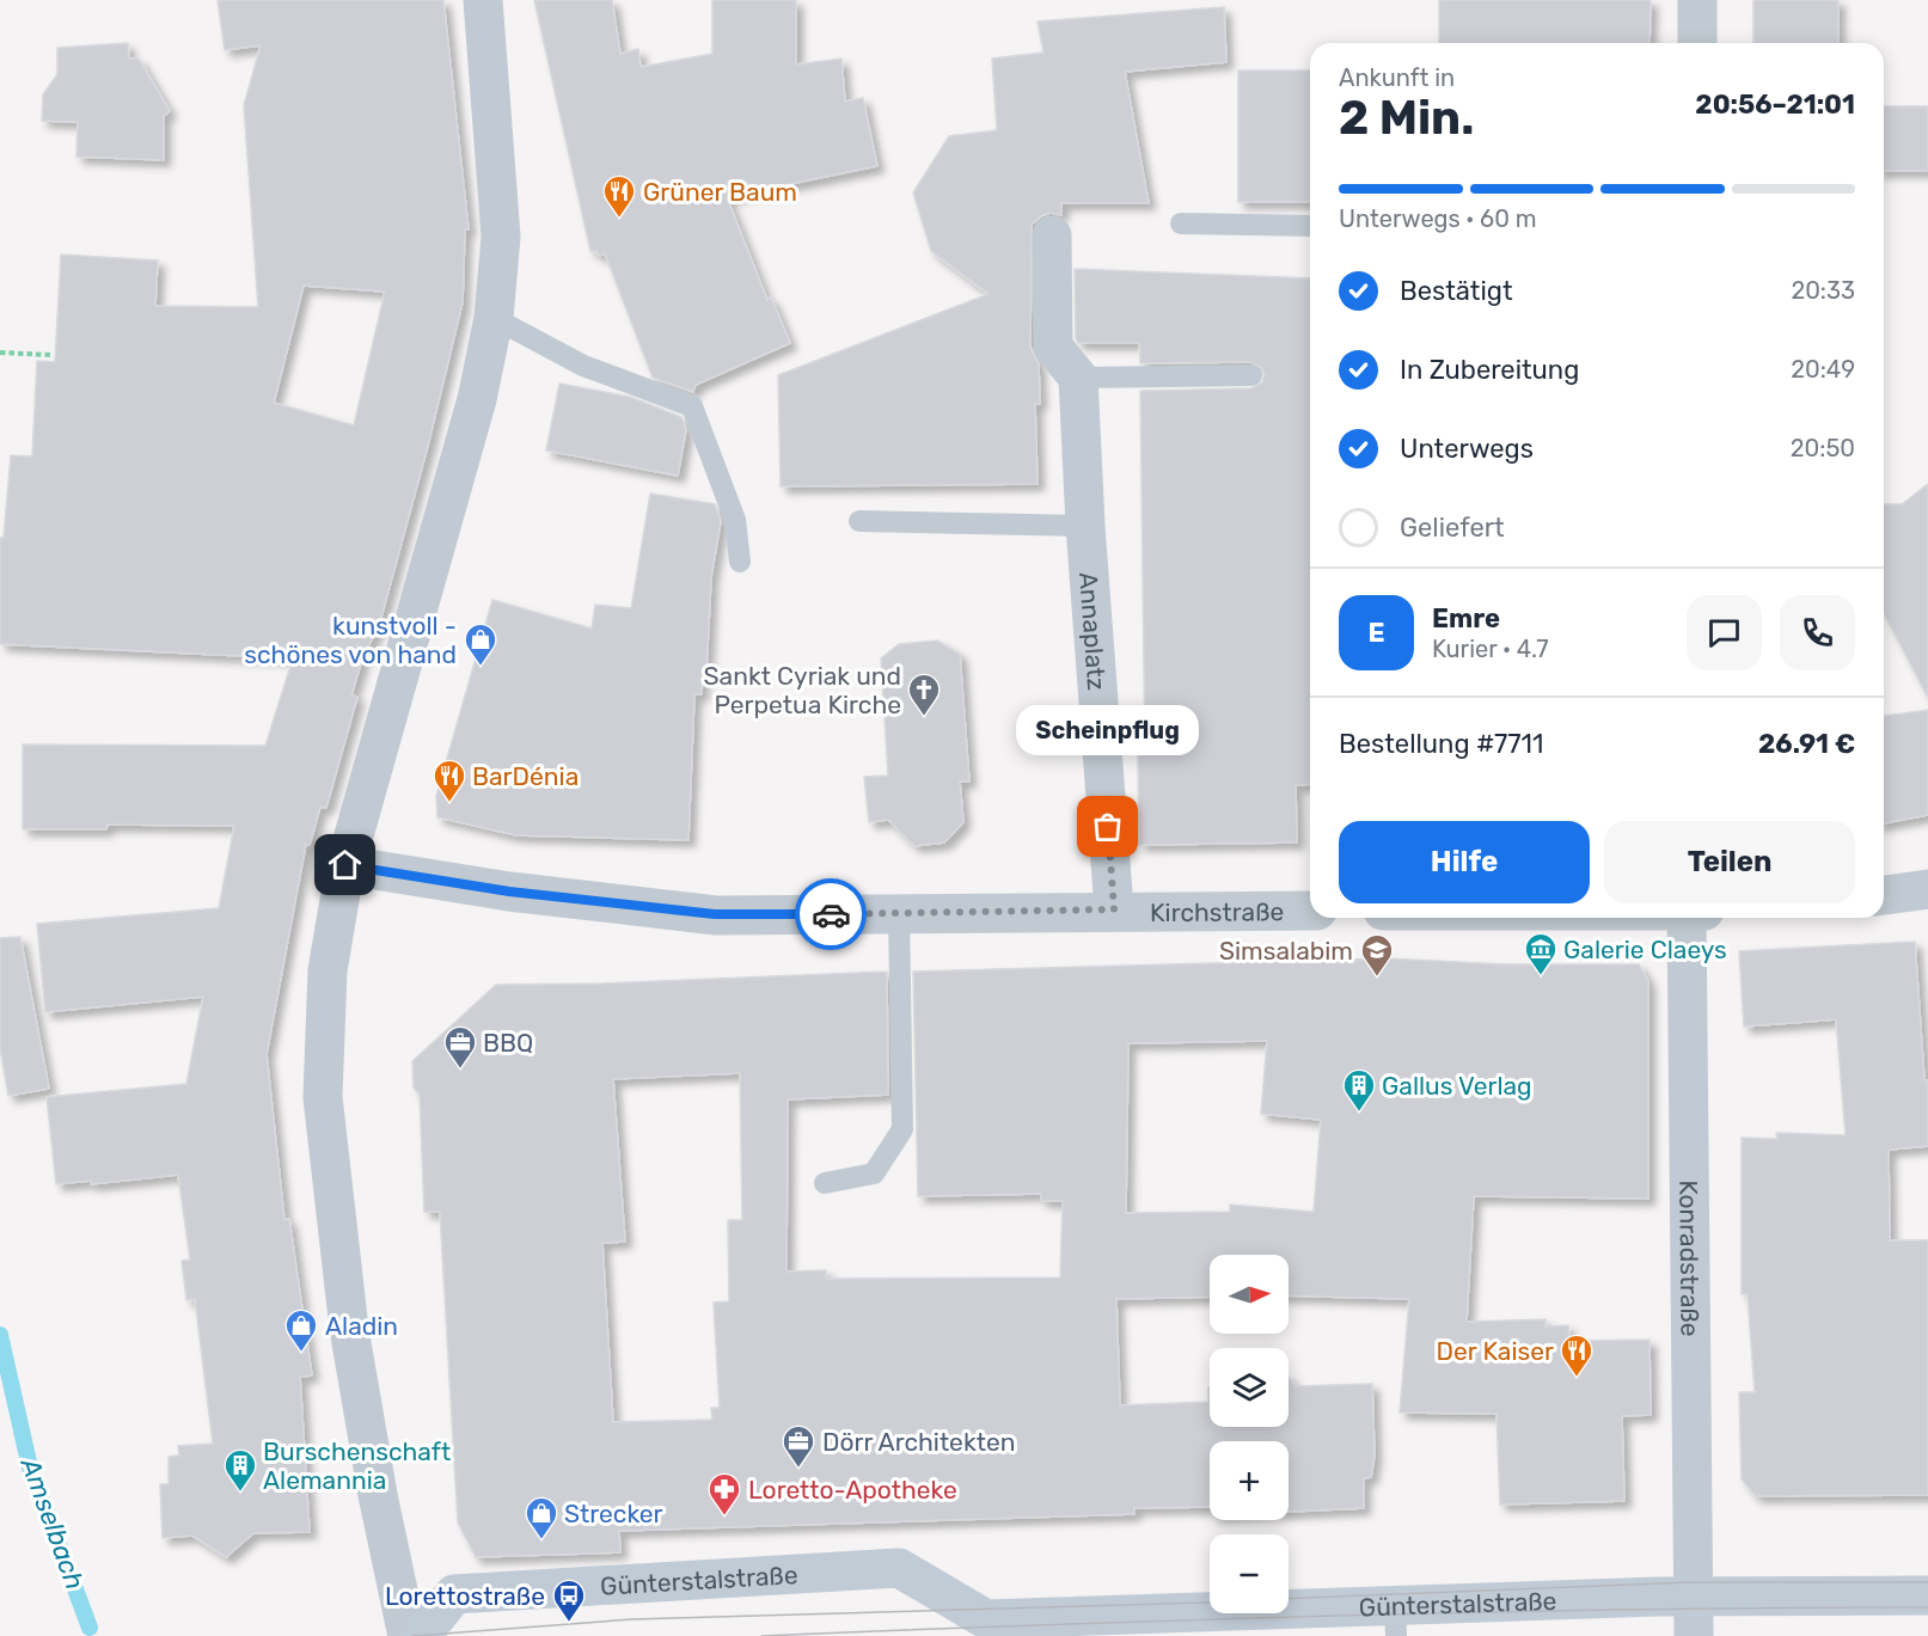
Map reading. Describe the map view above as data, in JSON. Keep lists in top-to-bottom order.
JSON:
{
  "streets": {
    "main road": ["Günterstalstraße"],
    "street": ["Annaplatz", "Kirchstraße", "Konradstraße"]
  },
  "crossings": [
    ["Annaplatz", "Kirchstraße"],
    ["Konradstraße", "Günterstalstraße"]
  ],
  "water": ["Amselbach"],
  "places": {
    "restaurant": ["Grüner Baum", "BarDénia", "Der Kaiser"],
    "shop": ["kunstvoll - schönes von hand", "Aladin", "Strecker"],
    "church": ["Sankt Cyriak und Perpetua Kirche"],
    "other": ["Scheinpflug"],
    "museum": ["Galerie Claeys"],
    "school or university": ["Simsalabim"],
    "office": ["BBQ", "Dörr Architekten"],
    "building": ["Gallus Verlag", "Burschenschaft Alemannia"],
    "pharmacy": ["Loretto-Apotheke"],
    "bus stop": ["Lorettostraße"]
  },
  "north": "right",
  "page": {
    "heading": ["2 Min.", "Ankunft in", "20:56–21:01"],
    "panel": [
      "Emre",
      "Kurier · 4.7",
      "Bestellung #7711",
      "26.91 €"
    ],
    "bar": "Unterwegs · 60 m",
    "list": [
      ["Bestätigt", "20:33"],
      ["In Zubereitung", "20:49"],
      ["Unterwegs", "20:50"],
      "Geliefert"
    ],
    "round": "E",
    "bubble": "Scheinpflug",
    "buttons": ["Hilfe", "Teilen"],
    "map_buttons": ["+", "−"]
  }
}
